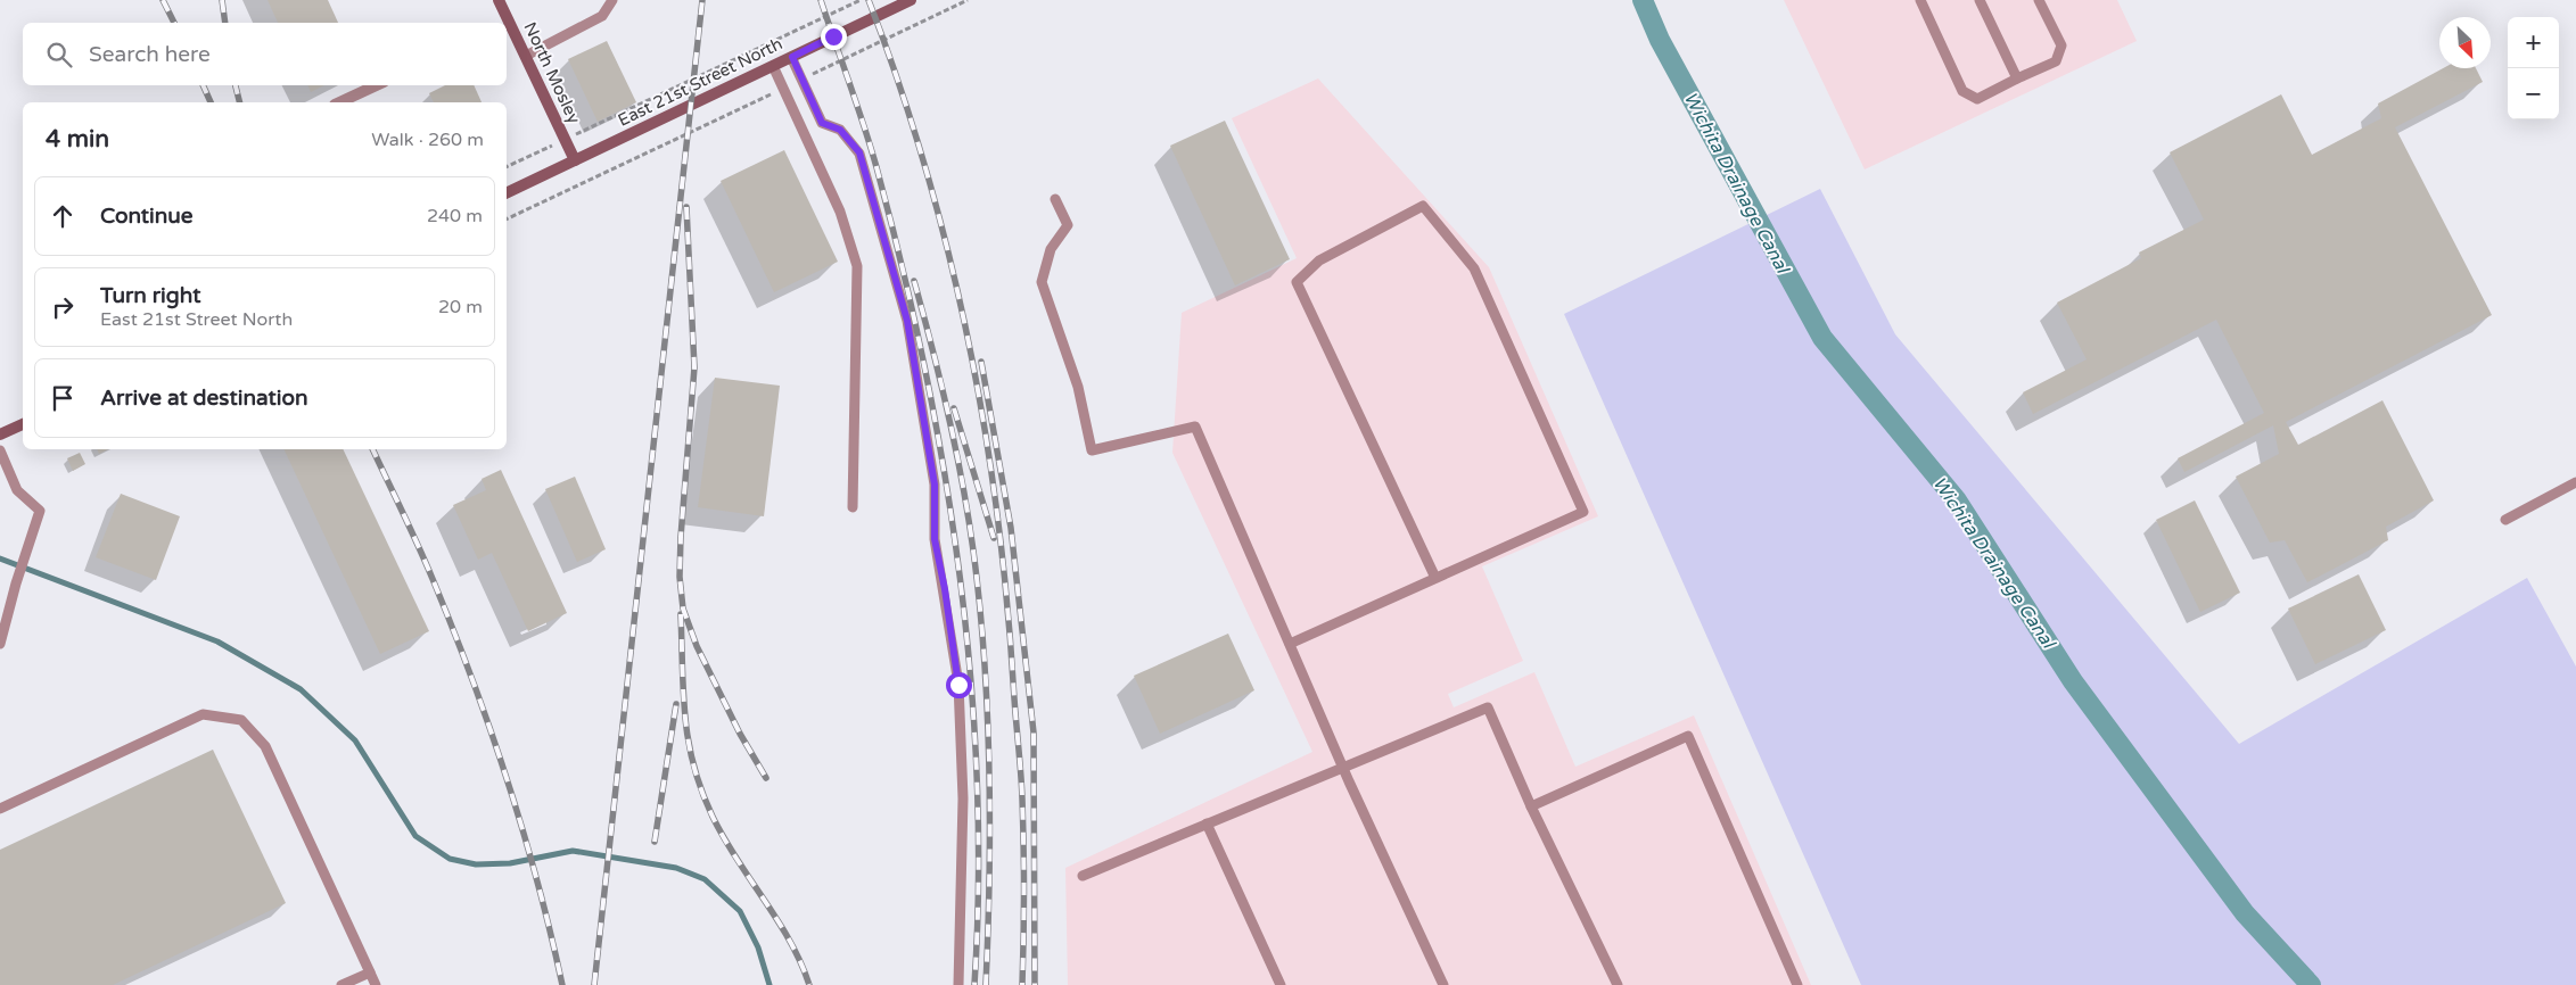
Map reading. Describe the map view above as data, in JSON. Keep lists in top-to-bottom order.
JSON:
{
  "streets": {
    "main road": ["North Mosley", "East 21st Street North"]
  },
  "crossings": [
    ["North Mosley", "East 21st Street North"]
  ],
  "water": ["Wichita Drainage Canal"],
  "north": "bottom right",
  "page": {
    "map_buttons": ["+", "−"],
    "search": "Search here",
    "heading": ["4 min", "Walk · 260 m"],
    "list": [
      ["Continue", "240 m"],
      ["Turn right", "East 21st Street North", "20 m"],
      "Arrive at destination"
    ]
  }
}
